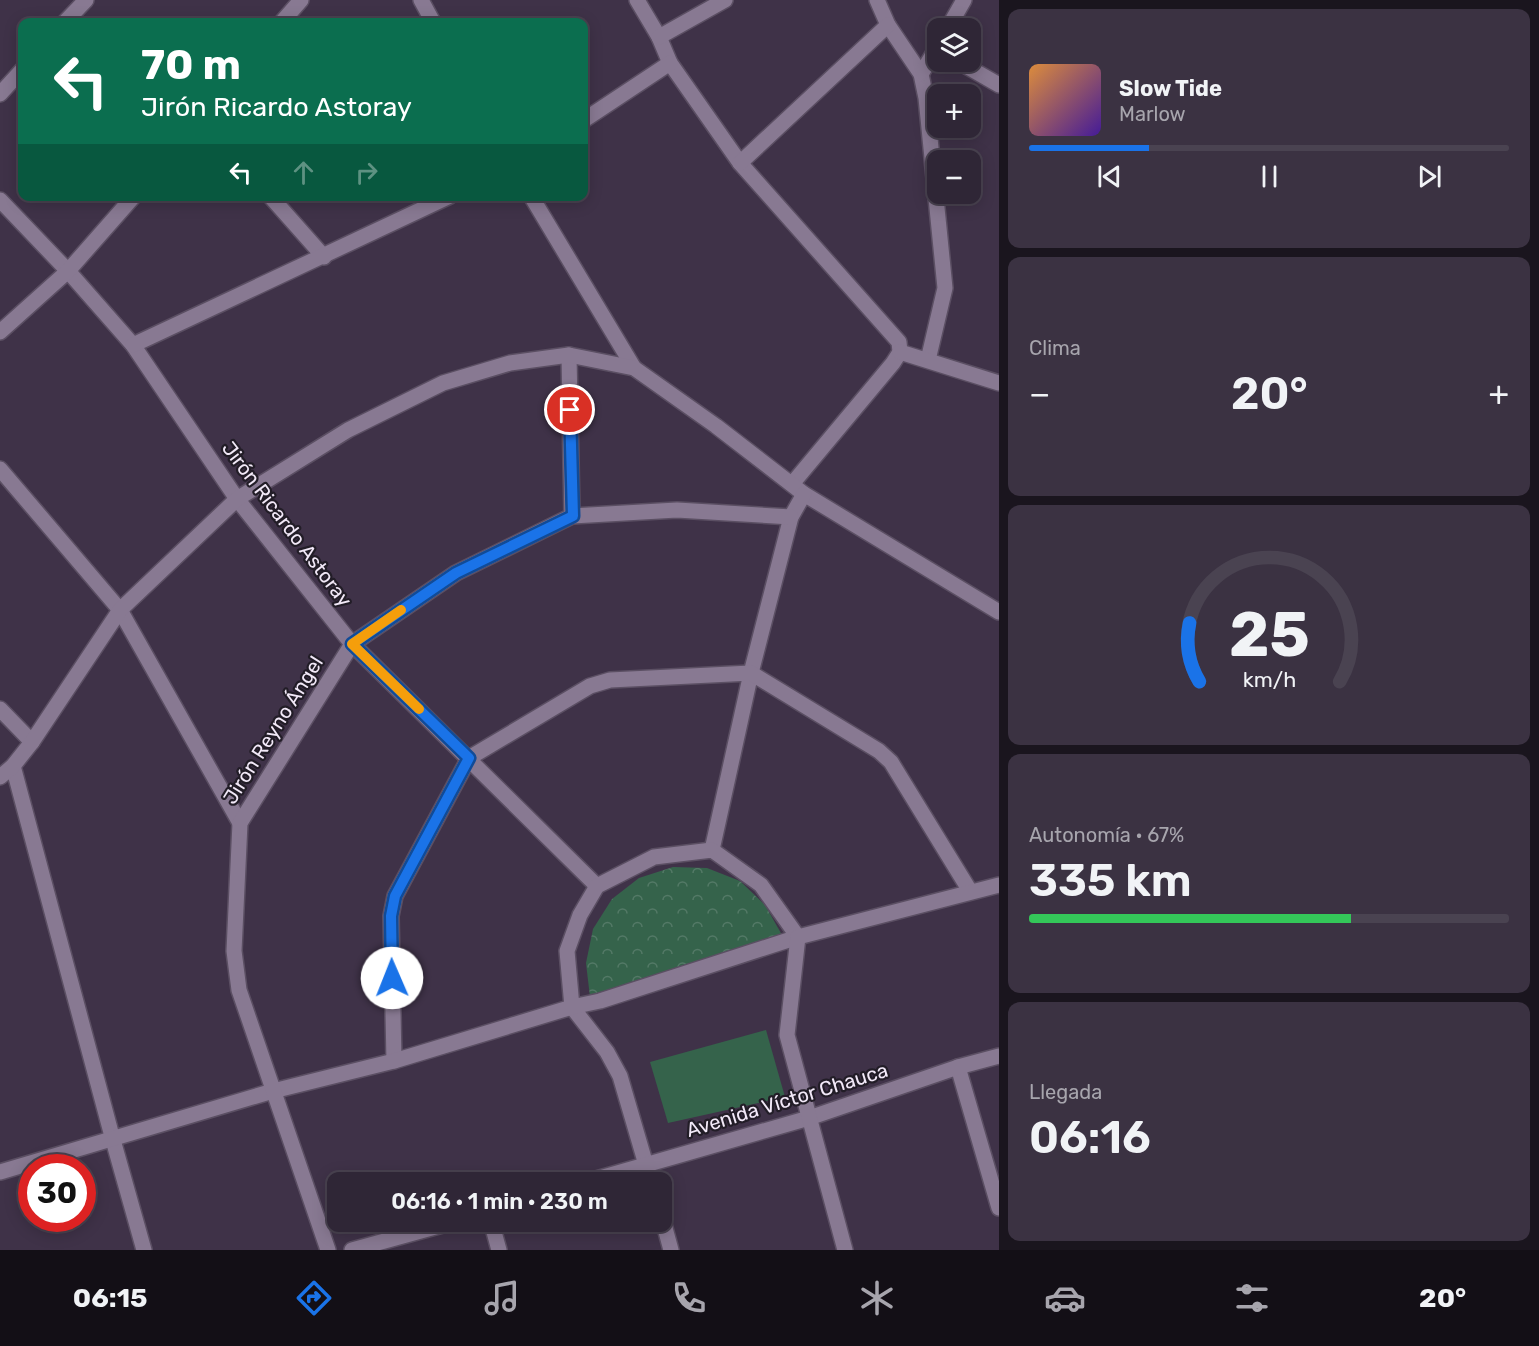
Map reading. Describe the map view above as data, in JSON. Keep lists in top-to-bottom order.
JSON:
{
  "streets": {
    "street": ["Jirón Ricardo Astoray", "Jirón Reyno Ángel", "Avenida Víctor Chauca"]
  },
  "crossings": [
    ["Jirón Ricardo Astoray", "Jirón Reyno Ángel"]
  ],
  "page": {
    "map_buttons": ["+", "−"],
    "turn": ["70 m", "Jirón Ricardo Astoray"],
    "song": ["Slow Tide", "Marlow"],
    "tile": [
      "Clima",
      ["Autonomía · 67%", "335 km"],
      ["Llegada", "06:16"]
    ],
    "heat": ["−", "20°", "+"],
    "limit": "30",
    "trip": "06:16 · 1 min · 230 m",
    "tabs": ["06:15", "20°"],
    "gauge": ["25", "km/h"]
  }
}
